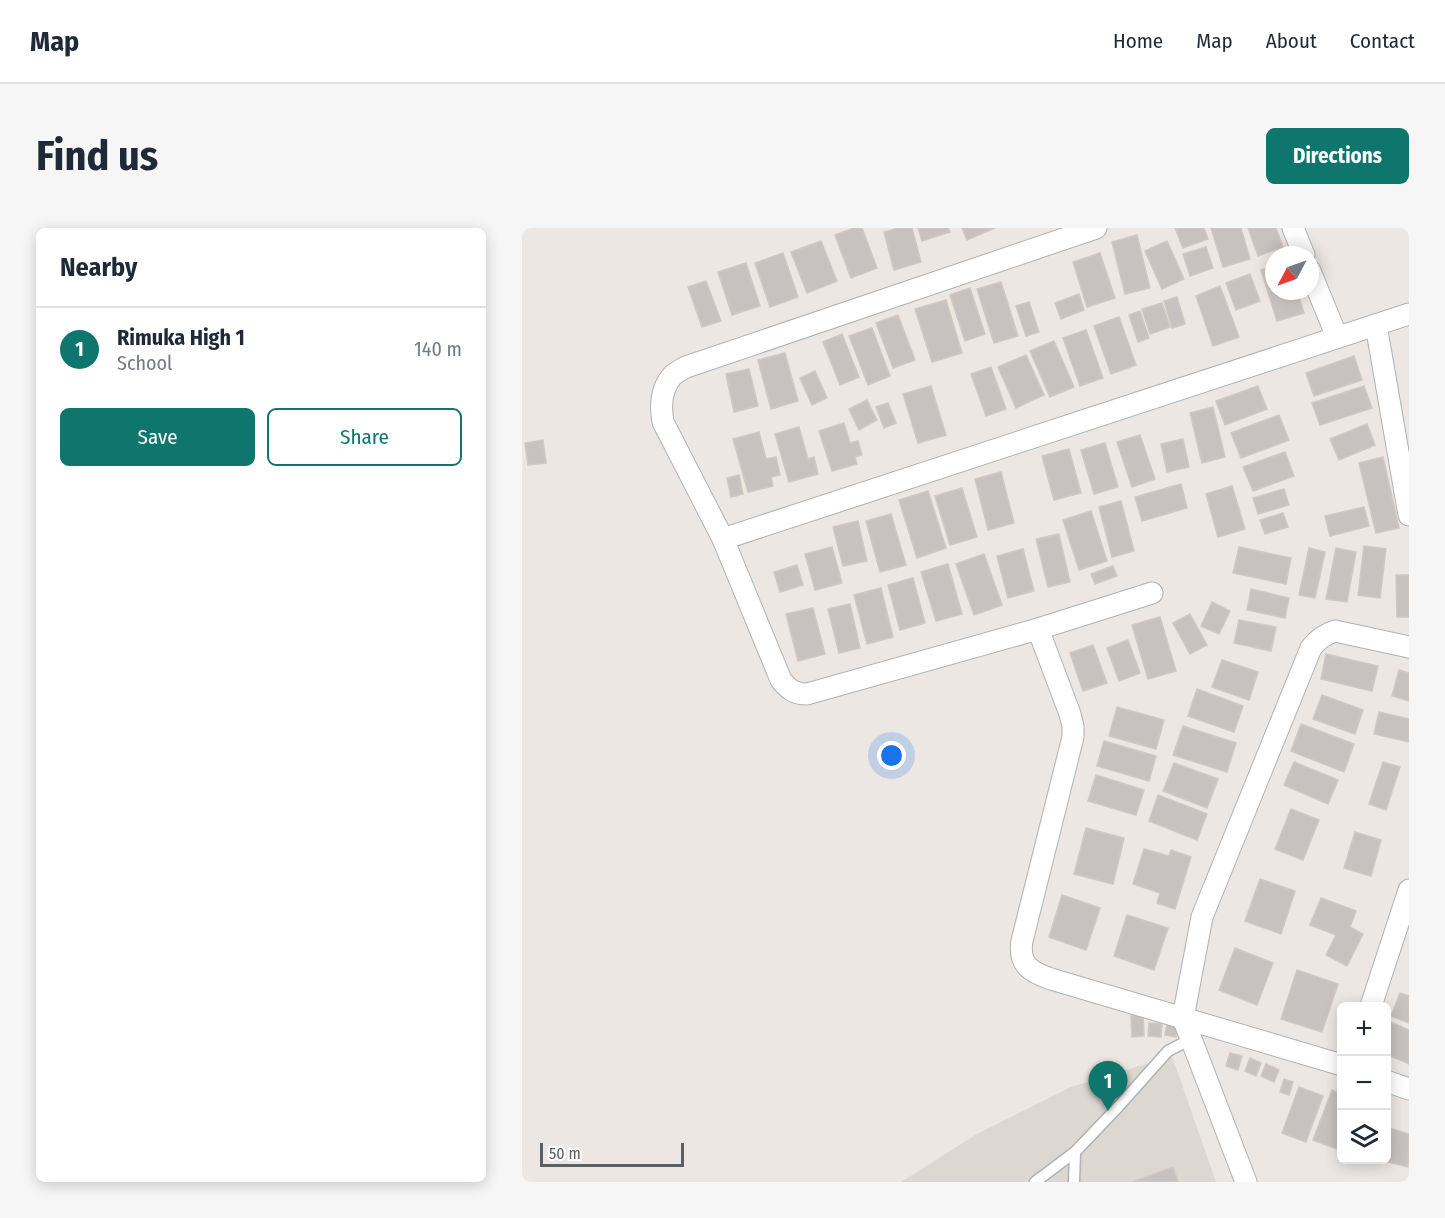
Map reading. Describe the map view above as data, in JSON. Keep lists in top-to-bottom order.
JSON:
{
  "scale_bar": "50 m",
  "north": "bottom left",
  "page": {
    "header": "Map",
    "nav": [
      "Home",
      "Map",
      "About",
      "Contact"
    ],
    "buttons": [
      "Directions",
      ["Save", "Share"]
    ],
    "title": "Find us",
    "heading": "Nearby",
    "list": [
      {
        "mark": "1",
        "name": "Rimuka High 1",
        "note": "School",
        "value": "140 m"
      }
    ],
    "map_buttons": ["+", "−"],
    "pins": "1",
    "scale": "50 m"
  }
}
